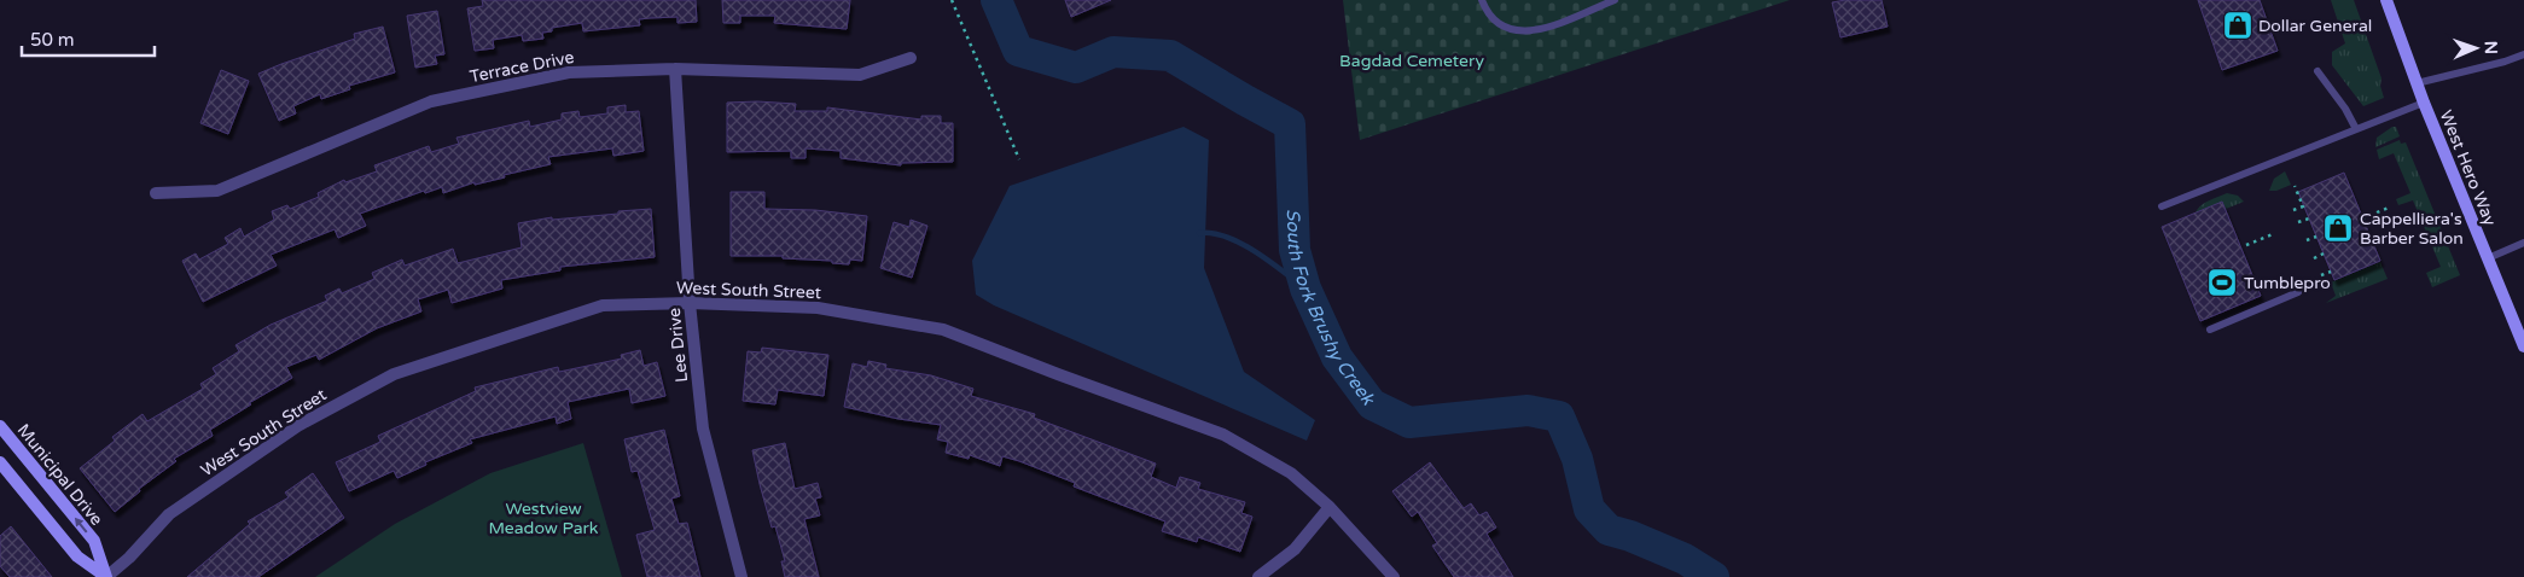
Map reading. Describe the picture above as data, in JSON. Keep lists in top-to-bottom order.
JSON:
{
  "streets": {
    "main road": ["West Hero Way", "Municipal Drive"],
    "street": ["Terrace Drive", "West South Street", "Lee Drive"]
  },
  "crossings": [
    ["Terrace Drive", "Lee Drive"],
    ["West South Street", "Lee Drive"],
    ["West South Street", "Municipal Drive"]
  ],
  "water": ["South Fork Brushy Creek"],
  "parks": ["Bagdad Cemetery", "Westview Meadow Park"],
  "places": {
    "shop": ["Dollar General", "Cappelliera's Barber Salon"],
    "sports": ["Tumblepro"]
  },
  "scale_bar": "50 m",
  "north": "right"
}
